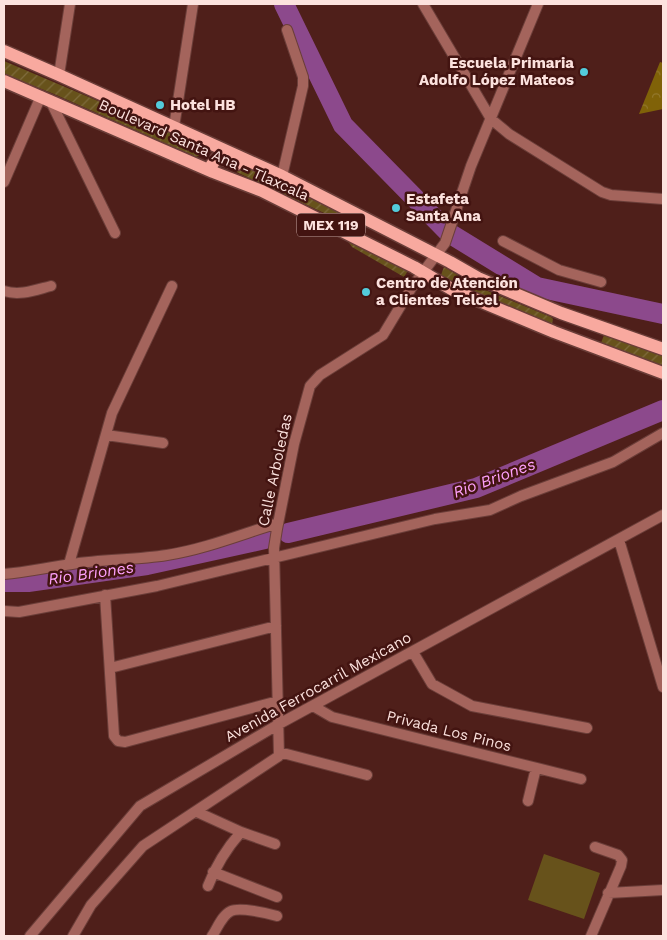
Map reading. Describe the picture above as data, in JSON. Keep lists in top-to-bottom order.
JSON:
{
  "streets": {
    "main road": ["Boulevard Santa Ana - Tlaxcala", "MEX 119"],
    "street": ["Calle Arboledas", "Avenida Ferrocarril Mexicano", "Privada Los Pinos"]
  },
  "crossings": [
    ["Boulevard Santa Ana - Tlaxcala", "Calle Arboledas"],
    ["Calle Arboledas", "Avenida Ferrocarril Mexicano"],
    ["Avenida Ferrocarril Mexicano", "Privada Los Pinos"]
  ],
  "water": ["Rio Briones"],
  "places": [
    "Escuela Primaria Adolfo López Mateos",
    "Hotel HB",
    "Estafeta Santa Ana",
    "Centro de Atención a Clientes Telcel"
  ]
}
